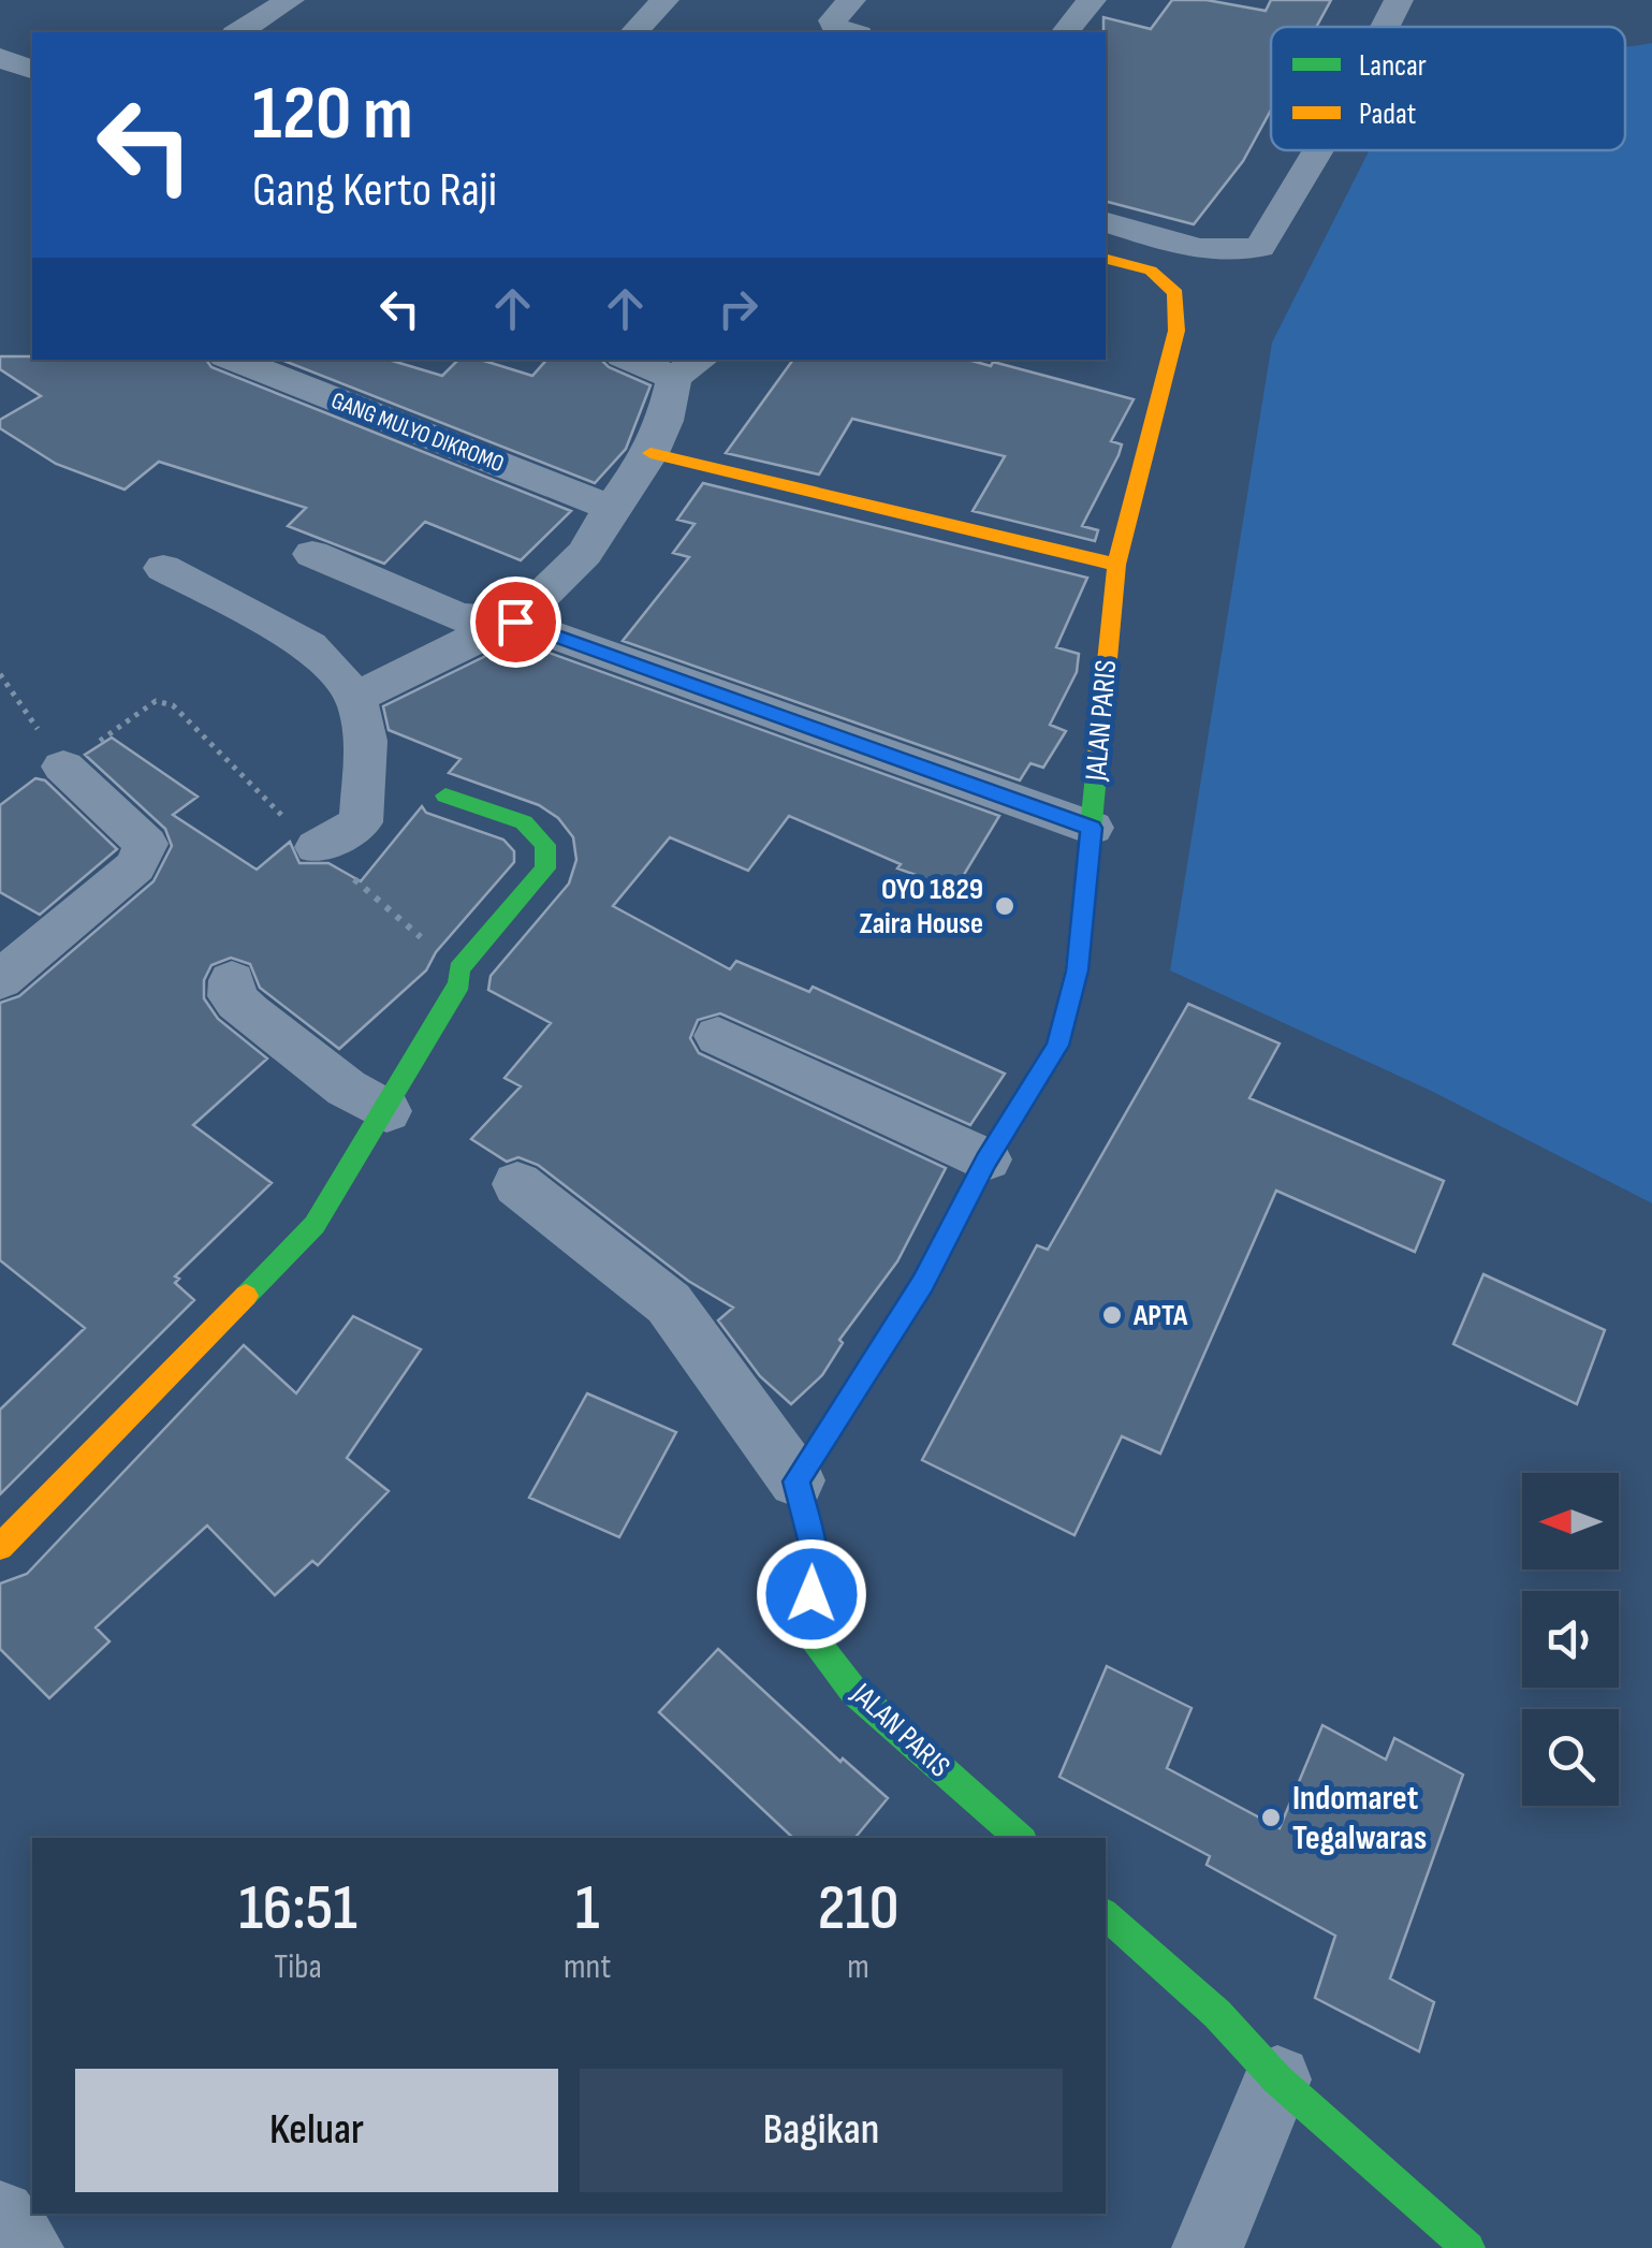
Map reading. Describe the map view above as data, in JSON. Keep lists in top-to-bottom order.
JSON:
{
  "streets": {
    "street": ["GANG MULYO DIKROMO", "JALAN PARIS"]
  },
  "places": ["OYO 1829 Zaira House", "APTA", "Indomaret Tegalwaras"],
  "legend": ["Lancar", "Padat"],
  "north": "left",
  "page": {
    "turn": ["120 m", "Gang Kerto Raji"],
    "eta": [
      "16:51",
      "Tiba",
      "1",
      "mnt",
      "210",
      "m"
    ],
    "buttons": ["Keluar", "Bagikan"]
  }
}
